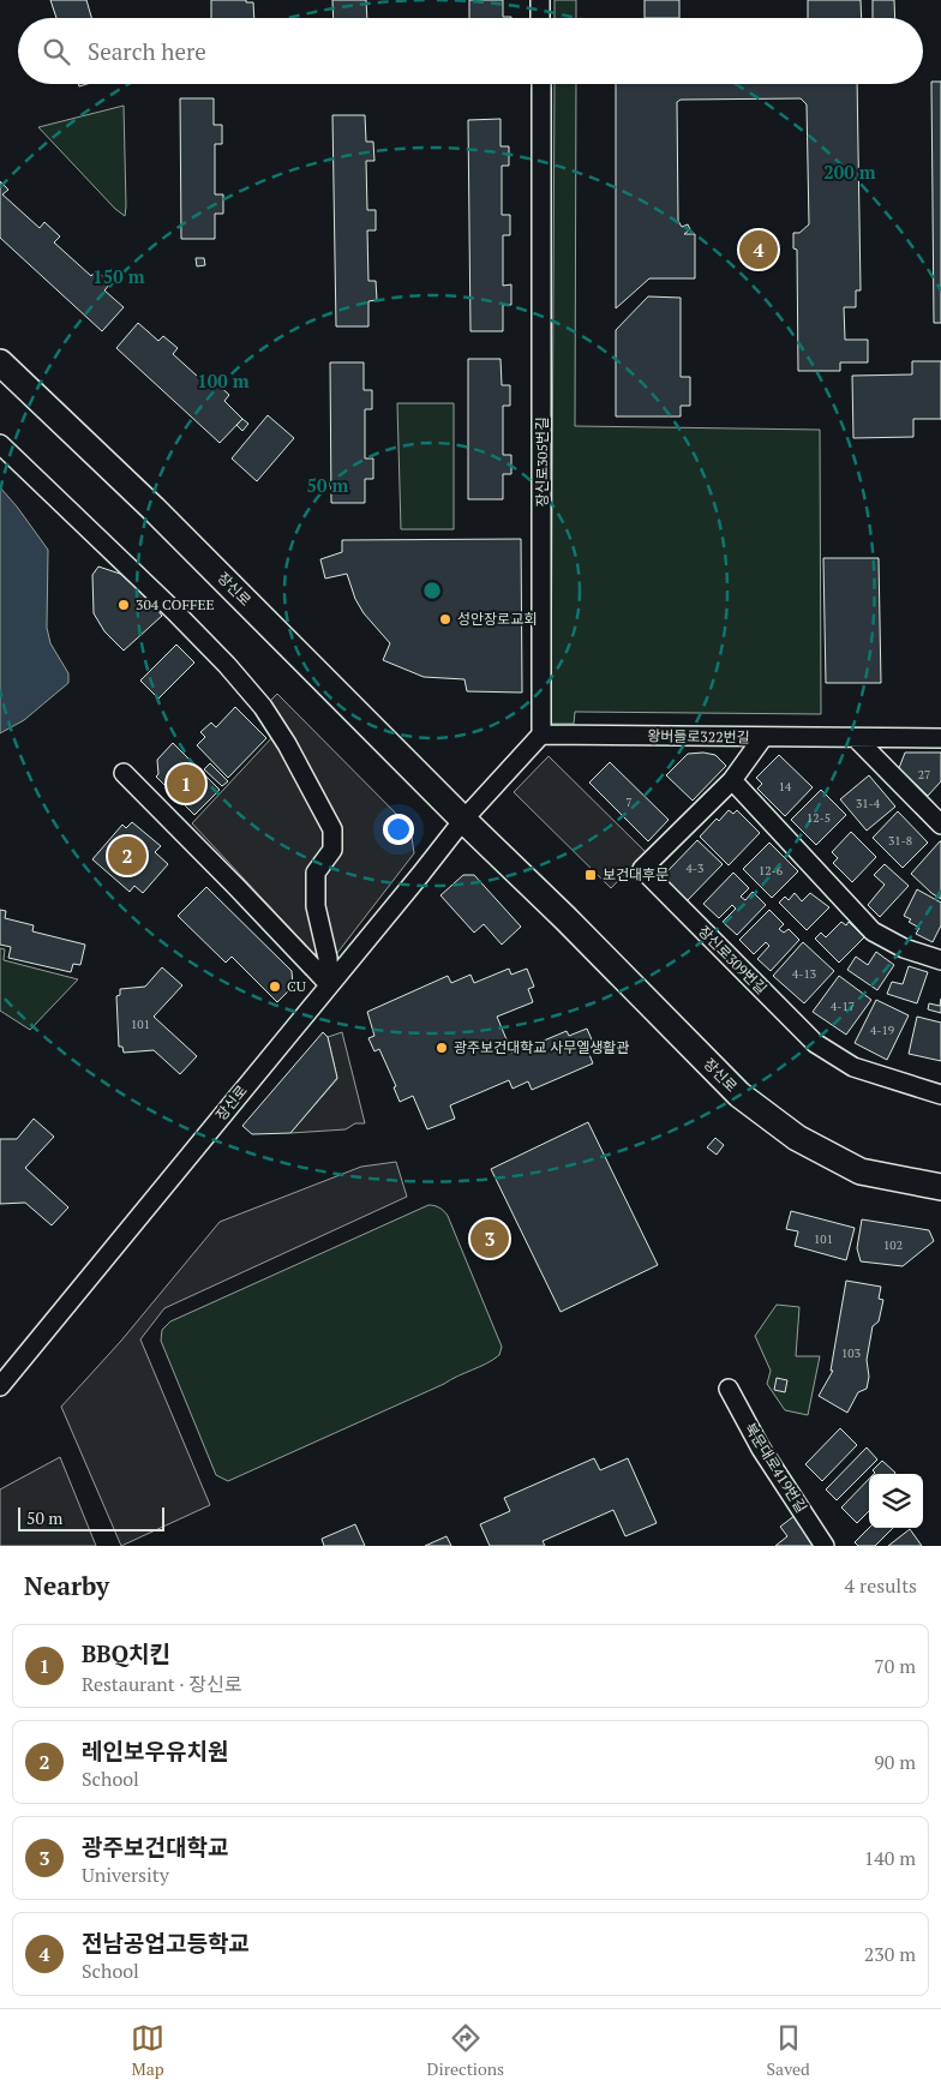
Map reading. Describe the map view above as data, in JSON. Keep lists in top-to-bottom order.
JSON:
{
  "streets": {
    "main road": ["장신로"],
    "street": [
      "장신로305번길",
      "왕버들로322번길",
      "장신로309번길",
      "북문대로419번길"
    ]
  },
  "crossings": [
    ["장신로305번길", "왕버들로322번길"],
    ["왕버들로322번길", "장신로309번길"]
  ],
  "places": {
    "other": [
      "304 COFFEE",
      "성안장로교회",
      "CU",
      "광주보건대학교 사무엘생활관"
    ],
    "transit": ["보건대후문"]
  },
  "house_numbers": [
    "27",
    "14",
    "7",
    "31-4",
    "12-5",
    "31-8",
    "4-3",
    "12-6",
    "4-13",
    "4-17",
    "101",
    "4-19",
    "101",
    "102",
    "103"
  ],
  "scale_bar": "50 m",
  "page": {
    "search": "Search here",
    "pins": [
      "4",
      "1",
      "2",
      "3"
    ],
    "scale": "50 m",
    "heading": ["Nearby", "4 results"],
    "list": [
      {
        "mark": "1",
        "name": "BBQ치킨",
        "note": "Restaurant · 장신로",
        "value": "70 m"
      },
      {
        "mark": "2",
        "name": "레인보우유치원",
        "note": "School",
        "value": "90 m"
      },
      {
        "mark": "3",
        "name": "광주보건대학교",
        "note": "University",
        "value": "140 m"
      },
      {
        "mark": "4",
        "name": "전남공업고등학교",
        "note": "School",
        "value": "230 m"
      }
    ],
    "nav": ["Map", "Directions", "Saved"]
  },
  "rings": [
    "200 m",
    "150 m",
    "100 m",
    "50 m"
  ]
}
